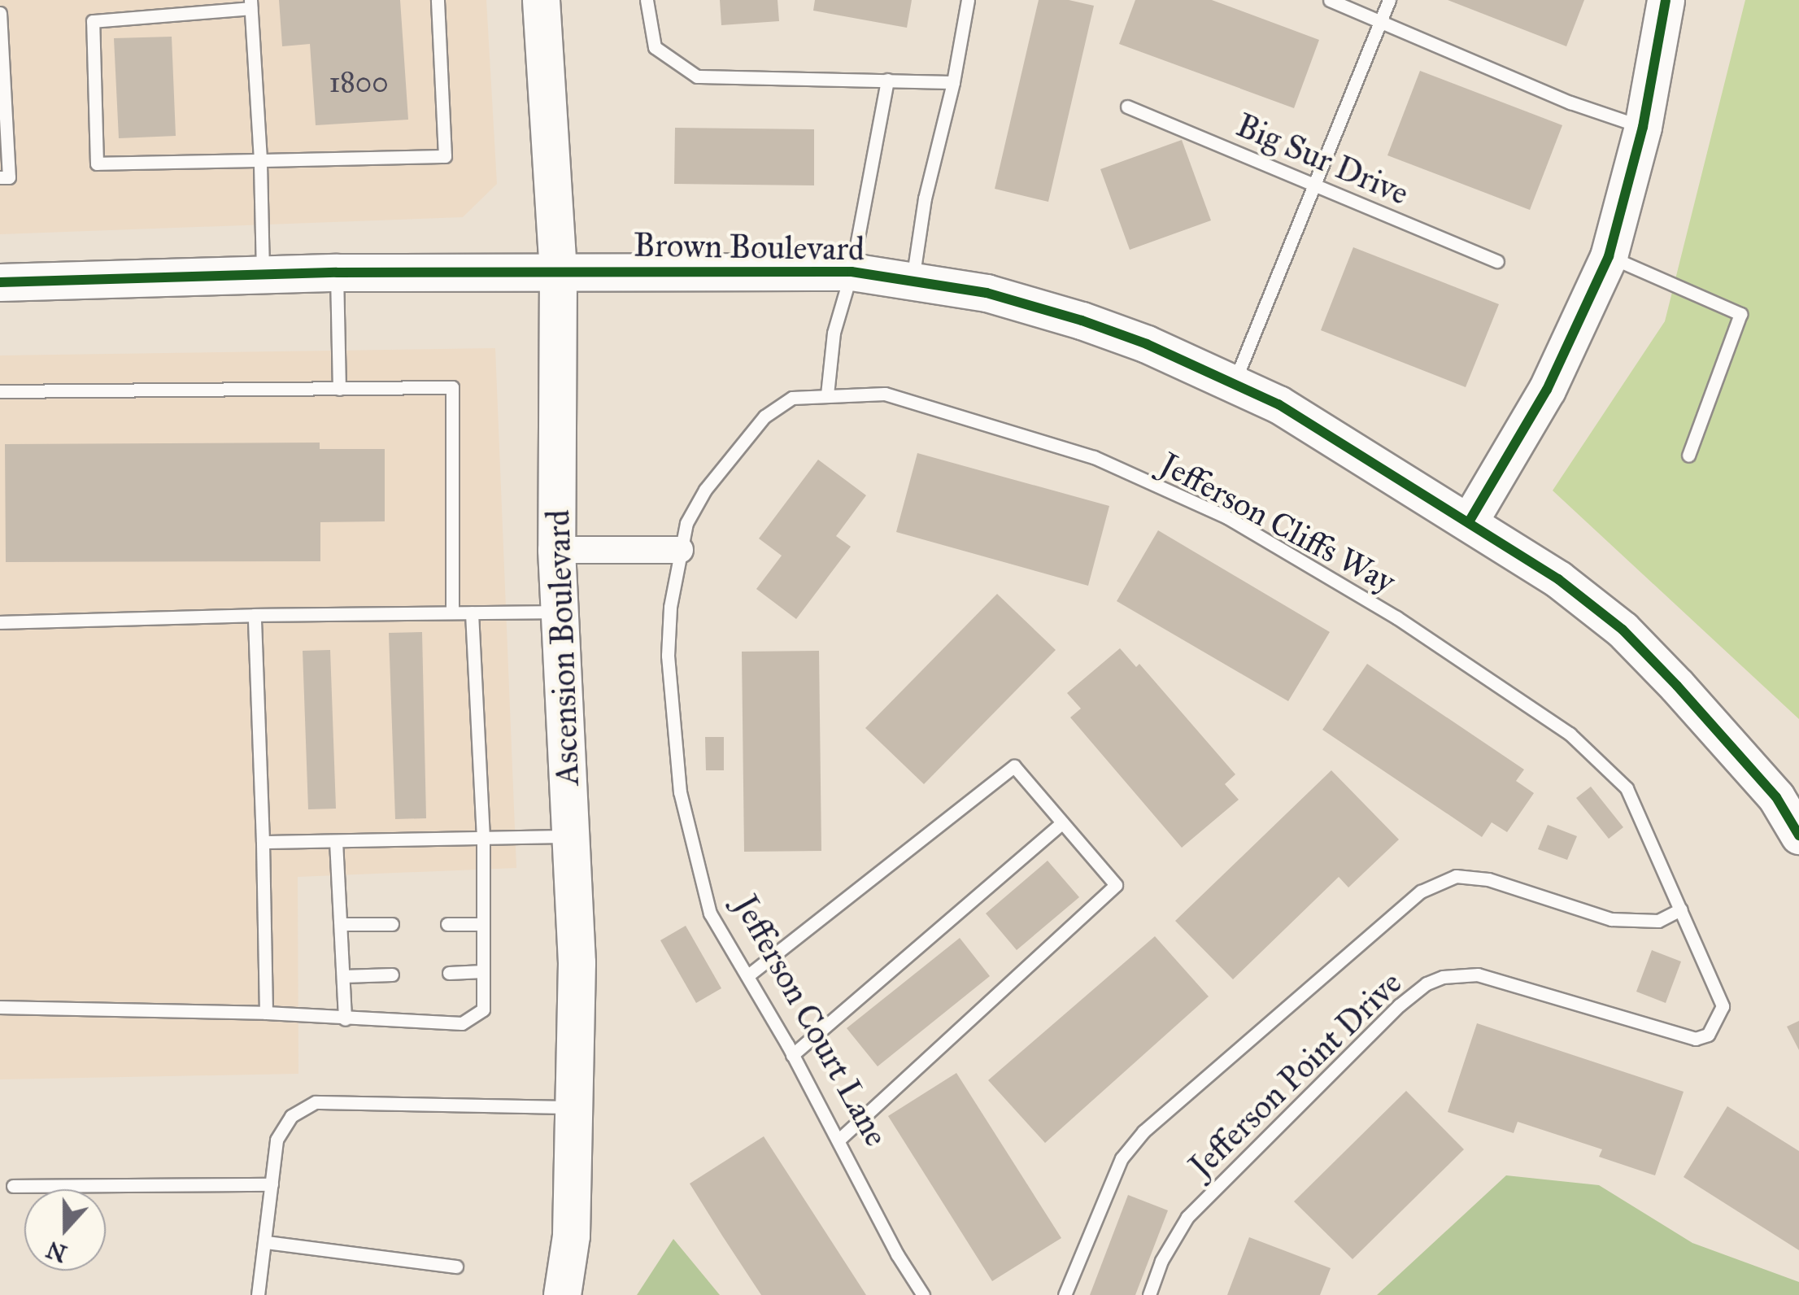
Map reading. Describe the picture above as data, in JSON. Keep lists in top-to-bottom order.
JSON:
{
  "streets": {
    "street": ["Brown Boulevard", "Ascension Boulevard"],
    "lane": [
      "Big Sur Drive",
      "Jefferson Cliffs Way",
      "Jefferson Court Lane",
      "Jefferson Point Drive"
    ]
  },
  "crossings": [
    ["Brown Boulevard", "Ascension Boulevard"],
    ["Jefferson Cliffs Way", "Jefferson Court Lane"],
    ["Jefferson Cliffs Way", "Jefferson Point Drive"]
  ],
  "house_numbers": ["1800"],
  "north": "bottom"
}
